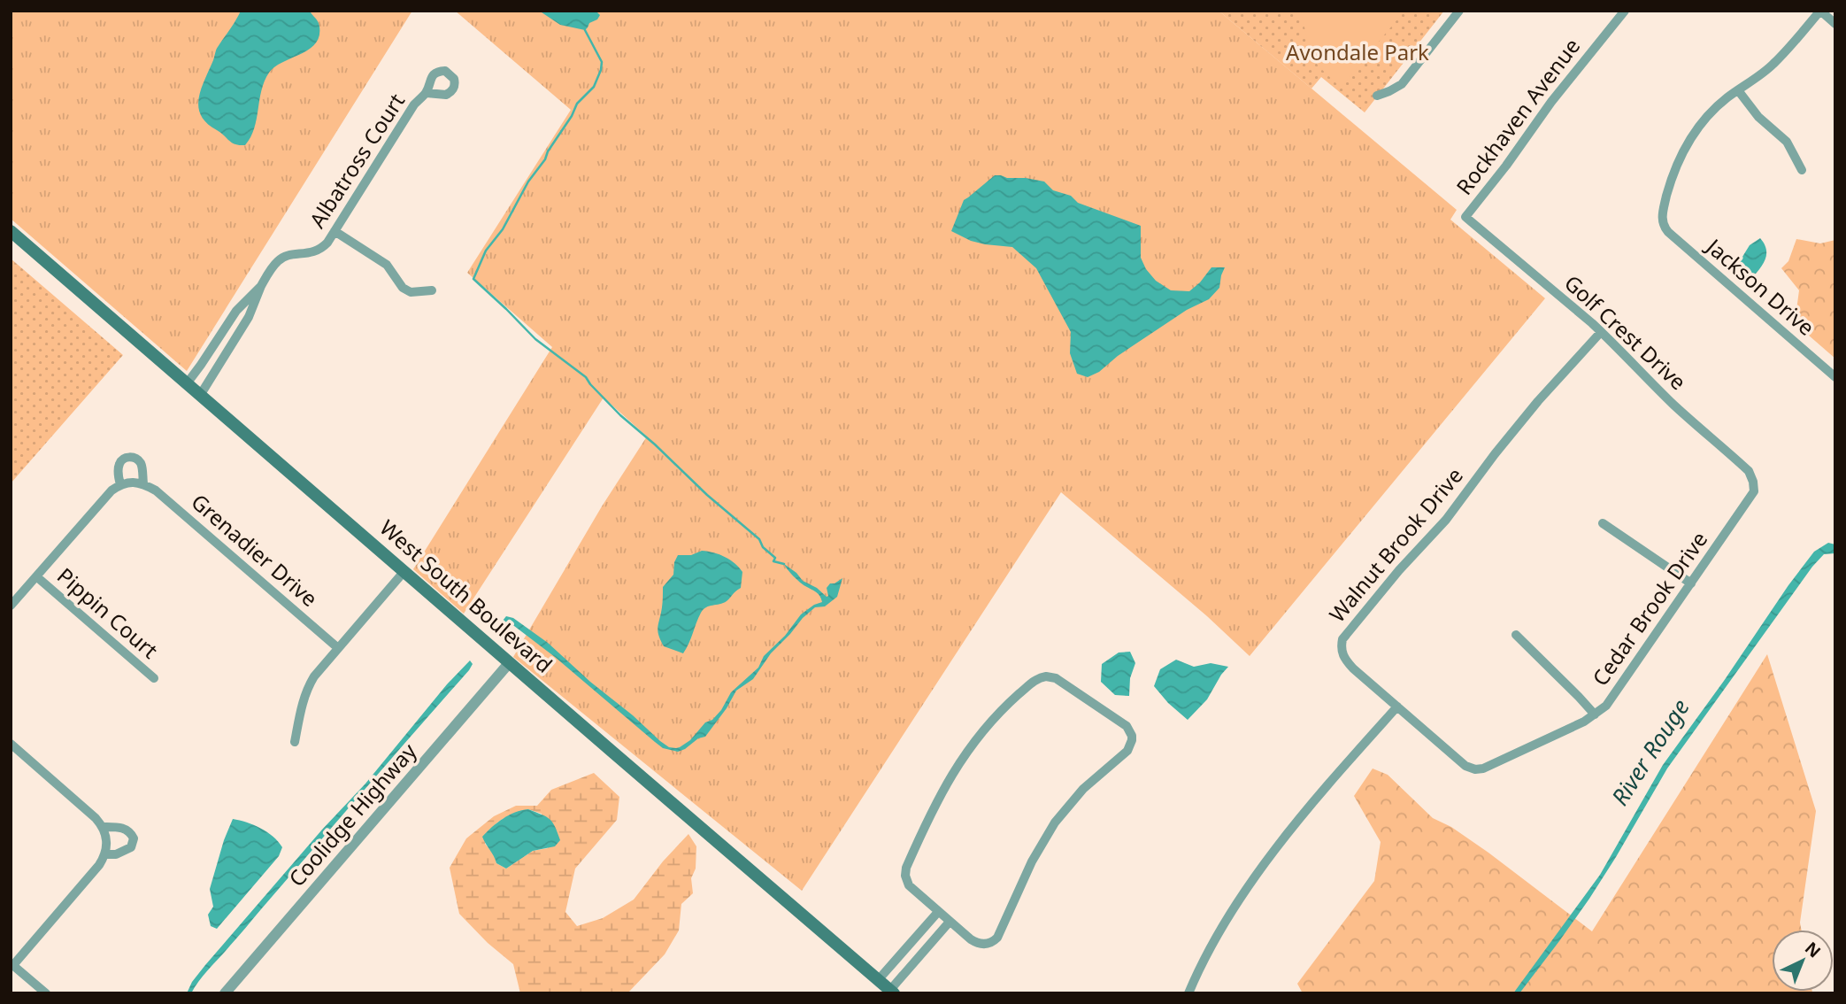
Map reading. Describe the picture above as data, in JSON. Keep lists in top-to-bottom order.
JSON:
{
  "streets": {
    "main road": ["West South Boulevard"],
    "street": [
      "Rockhaven Avenue",
      "Albatross Court",
      "Jackson Drive",
      "Golf Crest Drive",
      "Walnut Brook Drive",
      "Grenadier Drive",
      "Cedar Brook Drive",
      "Pippin Court",
      "Coolidge Highway"
    ]
  },
  "crossings": [
    ["Rockhaven Avenue", "Golf Crest Drive"],
    ["Albatross Court", "West South Boulevard"],
    ["Golf Crest Drive", "Walnut Brook Drive"],
    ["Golf Crest Drive", "Cedar Brook Drive"],
    ["Walnut Brook Drive", "Cedar Brook Drive"],
    ["West South Boulevard", "Coolidge Highway"]
  ],
  "water": ["River Rouge"],
  "parks": ["Avondale Park"],
  "north": "top right"
}
